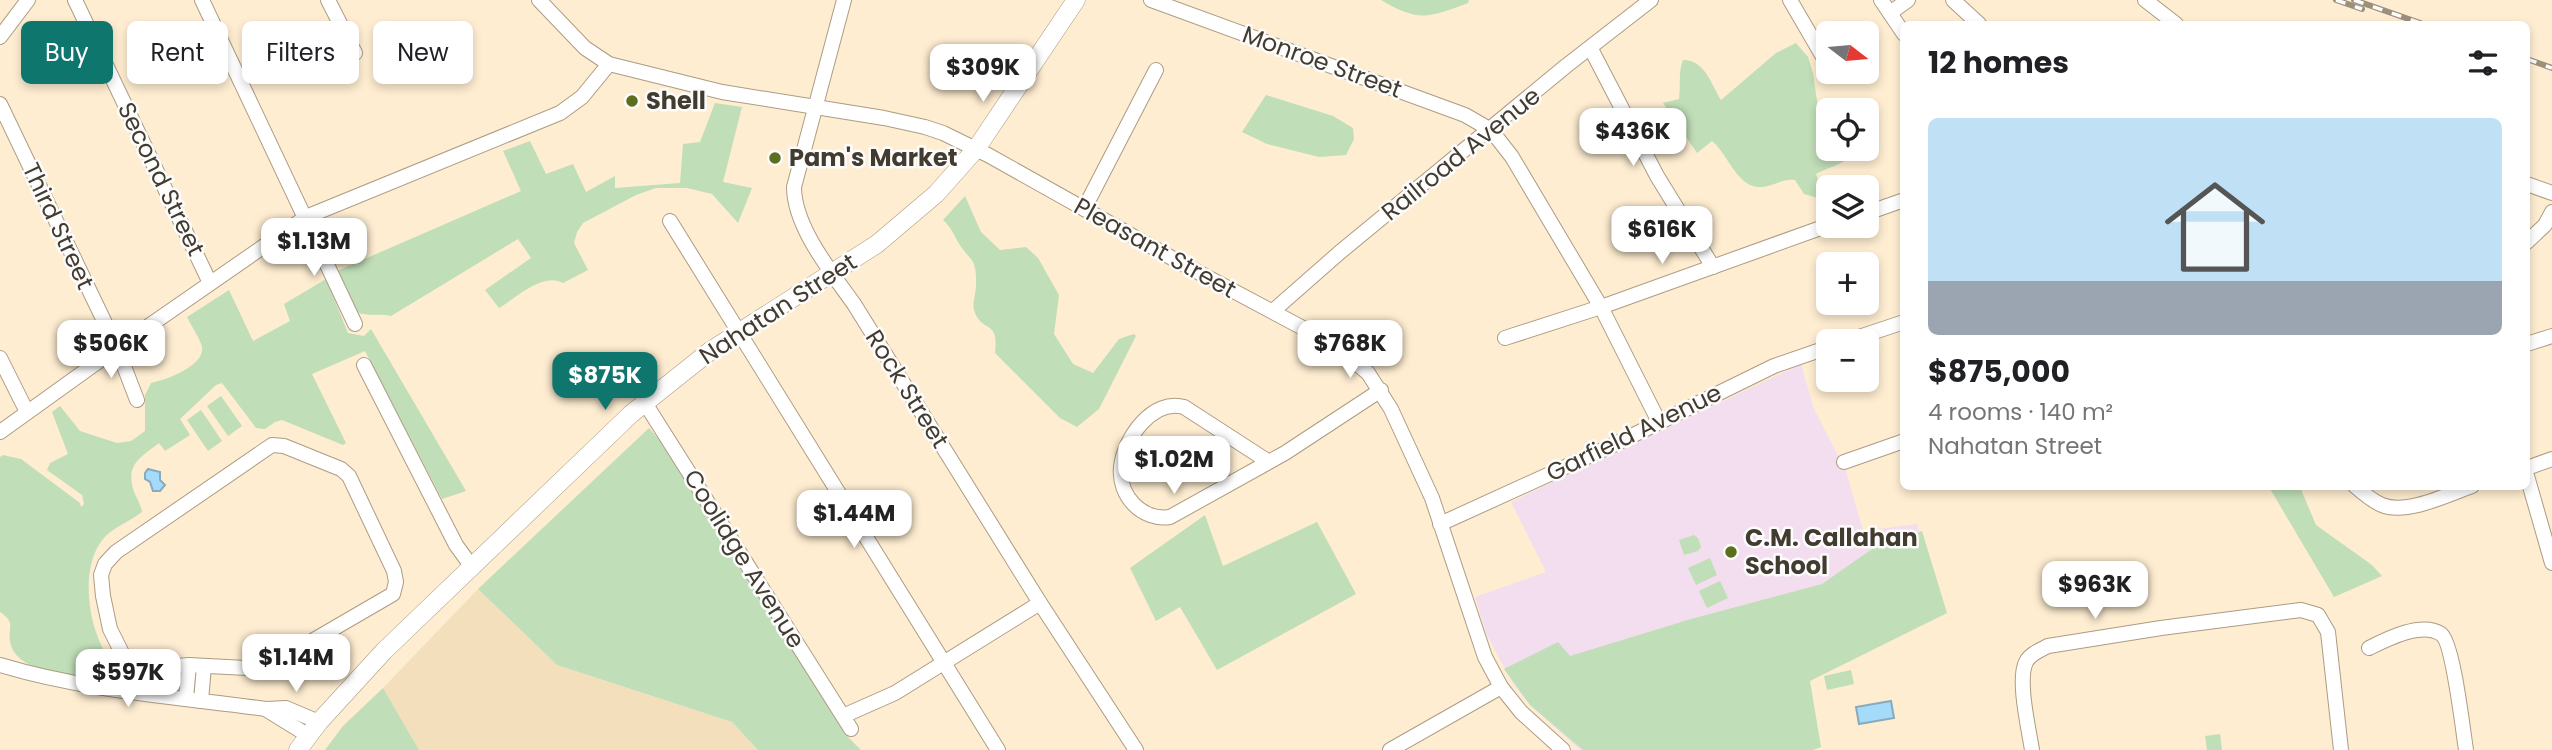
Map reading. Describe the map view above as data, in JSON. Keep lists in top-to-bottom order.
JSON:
{
  "streets": {
    "main road": ["Nahatan Street"],
    "street": [
      "Monroe Street",
      "Railroad Avenue",
      "Second Street",
      "Third Street",
      "Pleasant Street",
      "Rock Street",
      "Garfield Avenue",
      "Coolidge Avenue"
    ]
  },
  "crossings": [
    ["Monroe Street", "Railroad Avenue"],
    ["Railroad Avenue", "Pleasant Street"],
    ["Pleasant Street", "Nahatan Street"],
    ["Pleasant Street", "Rock Street"],
    ["Pleasant Street", "Garfield Avenue"],
    ["Nahatan Street", "Rock Street"],
    ["Nahatan Street", "Coolidge Avenue"]
  ],
  "places": ["Shell", "Pam's Market", "C.M. Callahan School"],
  "north": "right",
  "page": {
    "map_buttons": ["+", "−"],
    "chip": [
      "Buy",
      "Rent",
      "Filters",
      "New"
    ],
    "heading": "12 homes",
    "price": [
      "$309K",
      "$436K",
      "$616K",
      "$1.13M",
      "$506K",
      "$768K",
      "$875K",
      "$1.02M",
      "$1.44M",
      "$963K",
      "$1.14M",
      "$597K"
    ],
    "list": [
      {
        "name": "$875,000",
        "note": "4 rooms · 140 m² · Nahatan Street"
      }
    ]
  }
}
